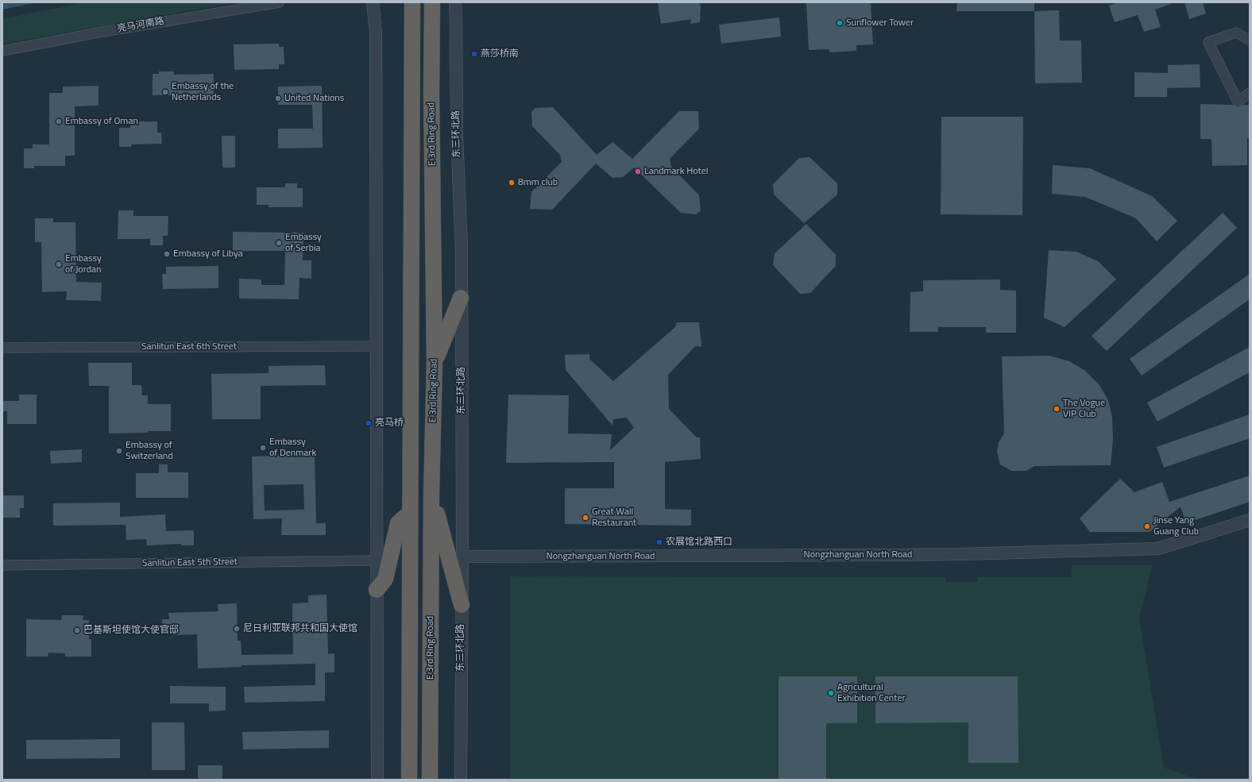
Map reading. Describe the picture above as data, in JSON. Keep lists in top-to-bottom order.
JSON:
{
  "streets": {
    "highway": ["E 3rd Ring Road"],
    "street": [
      "亮马河南路",
      "东三环北路",
      "Sanlitun East 6th Street",
      "Nongzhanguan North Road",
      "Sanlitun East 5th Street"
    ]
  },
  "crossings": [
    ["东三环北路", "Nongzhanguan North Road"]
  ],
  "places": [
    "Sunflower Tower",
    "燕莎桥南",
    "Embassy of the Netherlands",
    "United Nations",
    "Embassy of Oman",
    "Landmark Hotel",
    "8mm club",
    "Embassy of Serbia",
    "Embassy of Libya",
    "Embassy of Jordan",
    "The Vogue VIP Club",
    "亮马桥",
    "Embassy of Denmark",
    "Embassy of Switzerland",
    "Great Wall Restaurant",
    "Jinse Yang Guang Club",
    "农展馆北路西口",
    "尼日利亚联邦共和国大使馆",
    "巴基斯坦使馆大使官邸",
    "Agricultural Exhibition Center"
  ]
}
